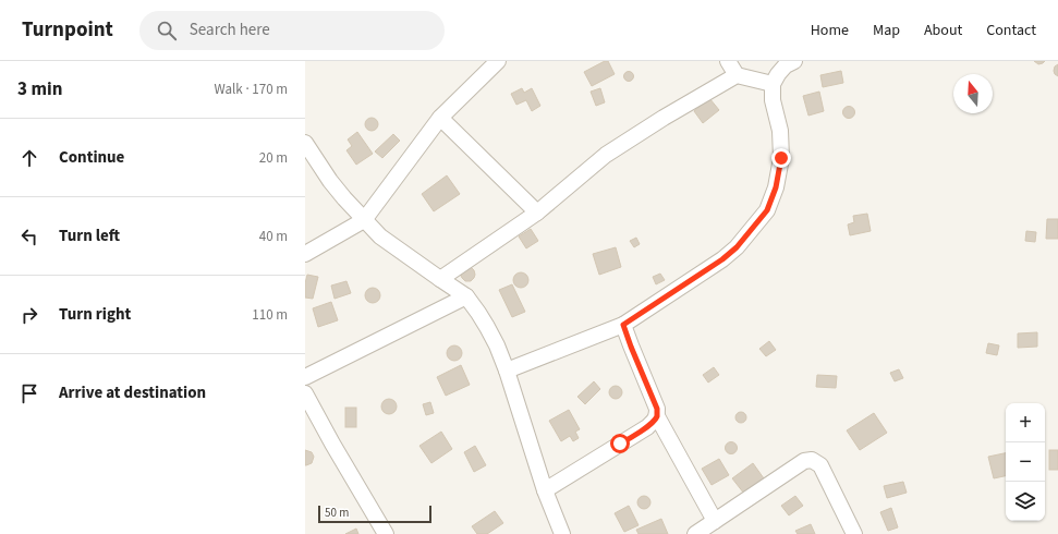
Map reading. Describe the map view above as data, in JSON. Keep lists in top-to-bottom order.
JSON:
{
  "scale_bar": "50 m",
  "north": "top",
  "page": {
    "header": "Turnpoint",
    "search": "Search here",
    "nav": [
      "Home",
      "Map",
      "About",
      "Contact"
    ],
    "heading": ["3 min", "Walk · 170 m"],
    "list": [
      ["Continue", "20 m"],
      ["Turn left", "40 m"],
      ["Turn right", "110 m"],
      "Arrive at destination"
    ],
    "map_buttons": ["+", "−"],
    "scale": "50 m"
  }
}
